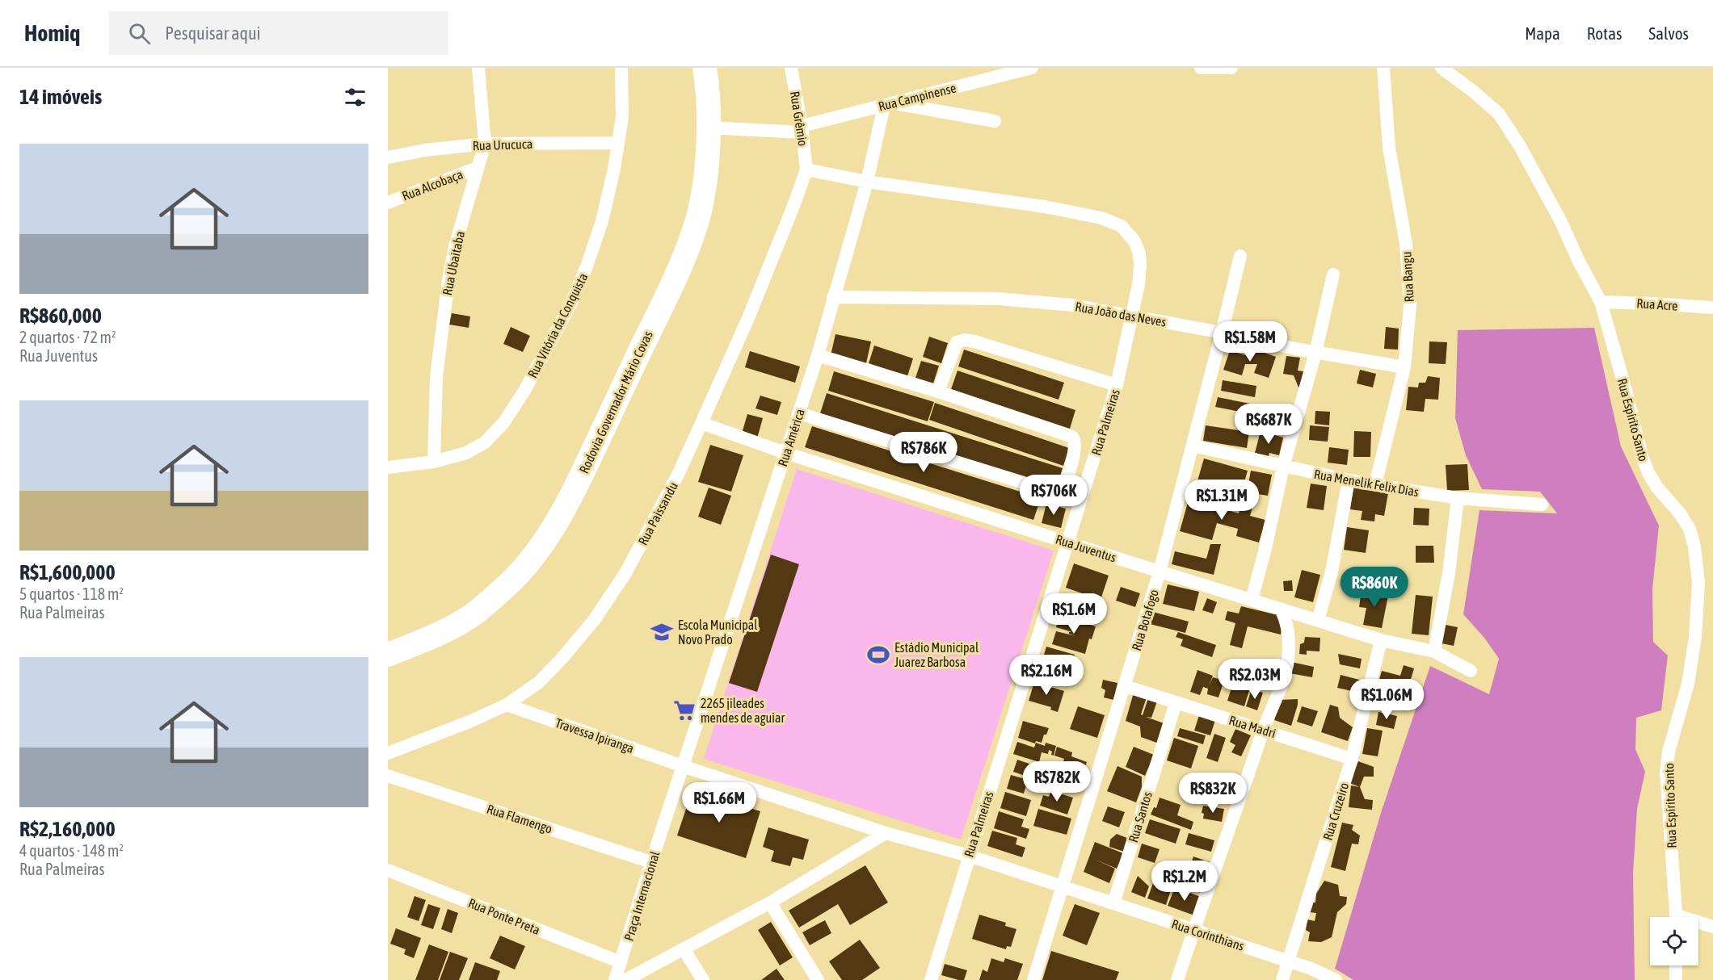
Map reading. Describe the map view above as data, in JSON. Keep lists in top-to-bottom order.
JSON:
{
  "streets": {
    "highway": ["Rodovia Governador Mário Covas"],
    "street": [
      "Rua Campinense",
      "Rua Grêmio",
      "Rua Urucuca",
      "Rua Alcobaça",
      "Rua Ubaitaba",
      "Rua Bangu",
      "Rua Acre",
      "Rua João das Neves",
      "Rua Vitória da Conquista",
      "Rua Espírito Santo",
      "Rua Palmeiras",
      "Rua América",
      "Rua Menelik Felix Dias",
      "Rua Paissandu",
      "Rua Juventus",
      "Rua Botafogo",
      "Rua Madri",
      "Travessa Ipiranga",
      "Rua Cruzeiro",
      "Rua Santos",
      "Rua Flamengo",
      "Praça Internacional",
      "Rua Ponte Preta",
      "Rua Corinthians"
    ]
  },
  "crossings": [
    ["Rua Campinense", "Rua Grêmio"],
    ["Rua Campinense", "Rodovia Governador Mário Covas"],
    ["Rua Campinense", "Rua América"],
    ["Rua Grêmio", "Rua Palmeiras"],
    ["Rua Grêmio", "Rua Paissandu"],
    ["Rua Urucuca", "Rua Ubaitaba"],
    ["Rua Urucuca", "Rua Vitória da Conquista"],
    ["Rua Alcobaça", "Rua Ubaitaba"],
    ["Rua Ubaitaba", "Rua Vitória da Conquista"],
    ["Rua Bangu", "Rua João das Neves"],
    ["Rua Bangu", "Rua Menelik Felix Dias"],
    ["Rua Acre", "Rua Espírito Santo"],
    ["Rua João das Neves", "Rua Palmeiras"],
    ["Rua João das Neves", "Rua América"],
    ["Rua João das Neves", "Rua Botafogo"],
    ["Rua Palmeiras", "Rua América"],
    ["Rua Palmeiras", "Rua Paissandu"],
    ["Rua Palmeiras", "Rua Juventus"],
    ["Rua Palmeiras", "Rua Corinthians"],
    ["Rua América", "Rua Juventus"],
    ["Rua América", "Travessa Ipiranga"],
    ["Rua América", "Praça Internacional"],
    ["Rua Menelik Felix Dias", "Rua Botafogo"],
    ["Rua Paissandu", "Rua Juventus"],
    ["Rua Paissandu", "Travessa Ipiranga"],
    ["Rua Juventus", "Rua Botafogo"],
    ["Rua Juventus", "Rua Cruzeiro"],
    ["Rua Botafogo", "Rua Madri"],
    ["Rua Botafogo", "Rua Corinthians"],
    ["Rua Madri", "Rua Cruzeiro"],
    ["Rua Madri", "Rua Santos"],
    ["Travessa Ipiranga", "Praça Internacional"],
    ["Rua Cruzeiro", "Rua Corinthians"],
    ["Rua Santos", "Rua Corinthians"],
    ["Rua Flamengo", "Praça Internacional"],
    ["Praça Internacional", "Rua Ponte Preta"]
  ],
  "places": {
    "school or university": ["Escola Municipal Novo Prado"],
    "sports": ["Estádio Municipal Juarez Barbosa"],
    "supermarket": ["2265 jileades mendes de aguiar"]
  },
  "page": {
    "header": "Homiq",
    "search": "Pesquisar aqui",
    "nav": ["Mapa", "Rotas", "Salvos"],
    "heading": "14 imóveis",
    "list": [
      {
        "name": "R$860,000",
        "note": "2 quartos · 72 m² · Rua Juventus"
      },
      {
        "name": "R$1,600,000",
        "note": "5 quartos · 118 m² · Rua Palmeiras"
      },
      {
        "name": "R$2,160,000",
        "note": "4 quartos · 148 m² · Rua Palmeiras"
      }
    ],
    "price": [
      "R$1.58M",
      "R$687K",
      "R$786K",
      "R$706K",
      "R$1.31M",
      "R$860K",
      "R$1.6M",
      "R$2.16M",
      "R$2.03M",
      "R$1.06M",
      "R$782K",
      "R$832K",
      "R$1.66M",
      "R$1.2M"
    ]
  }
}
